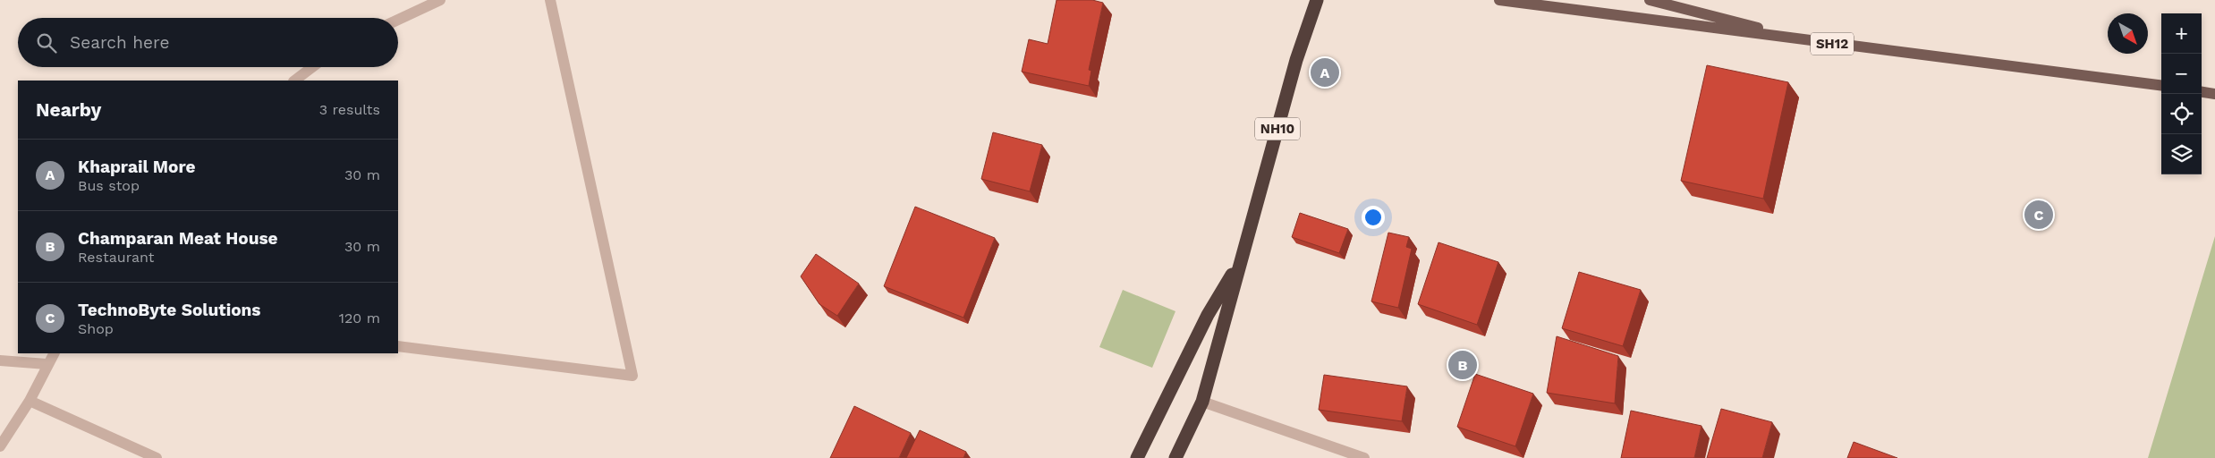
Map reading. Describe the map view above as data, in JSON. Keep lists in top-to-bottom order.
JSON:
{
  "streets": {
    "highway": ["NH10"],
    "main road": ["SH12"]
  },
  "north": "bottom right",
  "page": {
    "map_buttons": ["+", "−"],
    "search": "Search here",
    "pins": ["A", "C", "B"],
    "heading": ["Nearby", "3 results"],
    "list": [
      {
        "mark": "A",
        "name": "Khaprail More",
        "note": "Bus stop",
        "value": "30 m"
      },
      {
        "mark": "B",
        "name": "Champaran Meat House",
        "note": "Restaurant",
        "value": "30 m"
      },
      {
        "mark": "C",
        "name": "TechnoByte Solutions",
        "note": "Shop",
        "value": "120 m"
      }
    ]
  }
}
